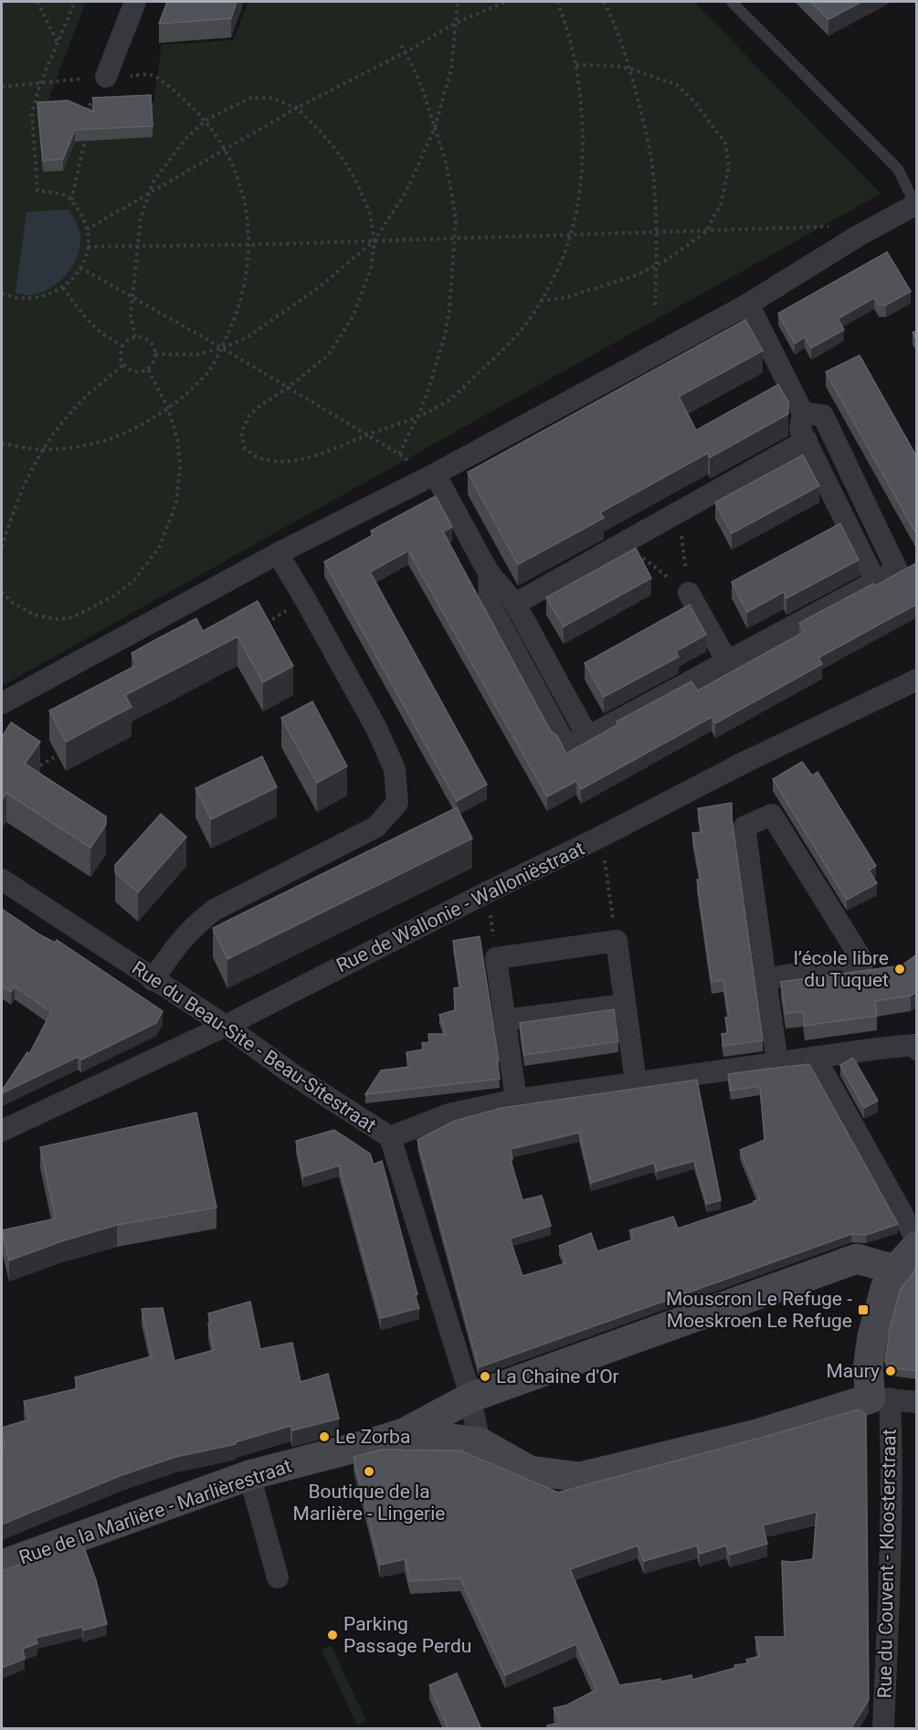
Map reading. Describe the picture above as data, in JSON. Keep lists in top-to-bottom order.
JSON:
{
  "streets": {
    "street": [
      "Rue de Wallonie - Walloniëstraat",
      "Rue du Beau-Site - Beau-Sitestraat",
      "Rue de la Marlière - Marlièrestraat",
      "Rue du Couvent - Kloosterstraat"
    ]
  },
  "crossings": [
    ["Rue de Wallonie - Walloniëstraat", "Rue du Beau-Site - Beau-Sitestraat"],
    ["Rue du Beau-Site - Beau-Sitestraat", "Rue de la Marlière - Marlièrestraat"],
    ["Rue de la Marlière - Marlièrestraat", "Rue du Couvent - Kloosterstraat"]
  ],
  "places": {
    "other": [
      "l’école libre du Tuquet",
      "Maury",
      "La Chaine d'Or",
      "Le Zorba",
      "Boutique de la Marlière - Lingerie",
      "Parking Passage Perdu"
    ],
    "transit": ["Mouscron Le Refuge - Moeskroen Le Refuge"]
  }
}
